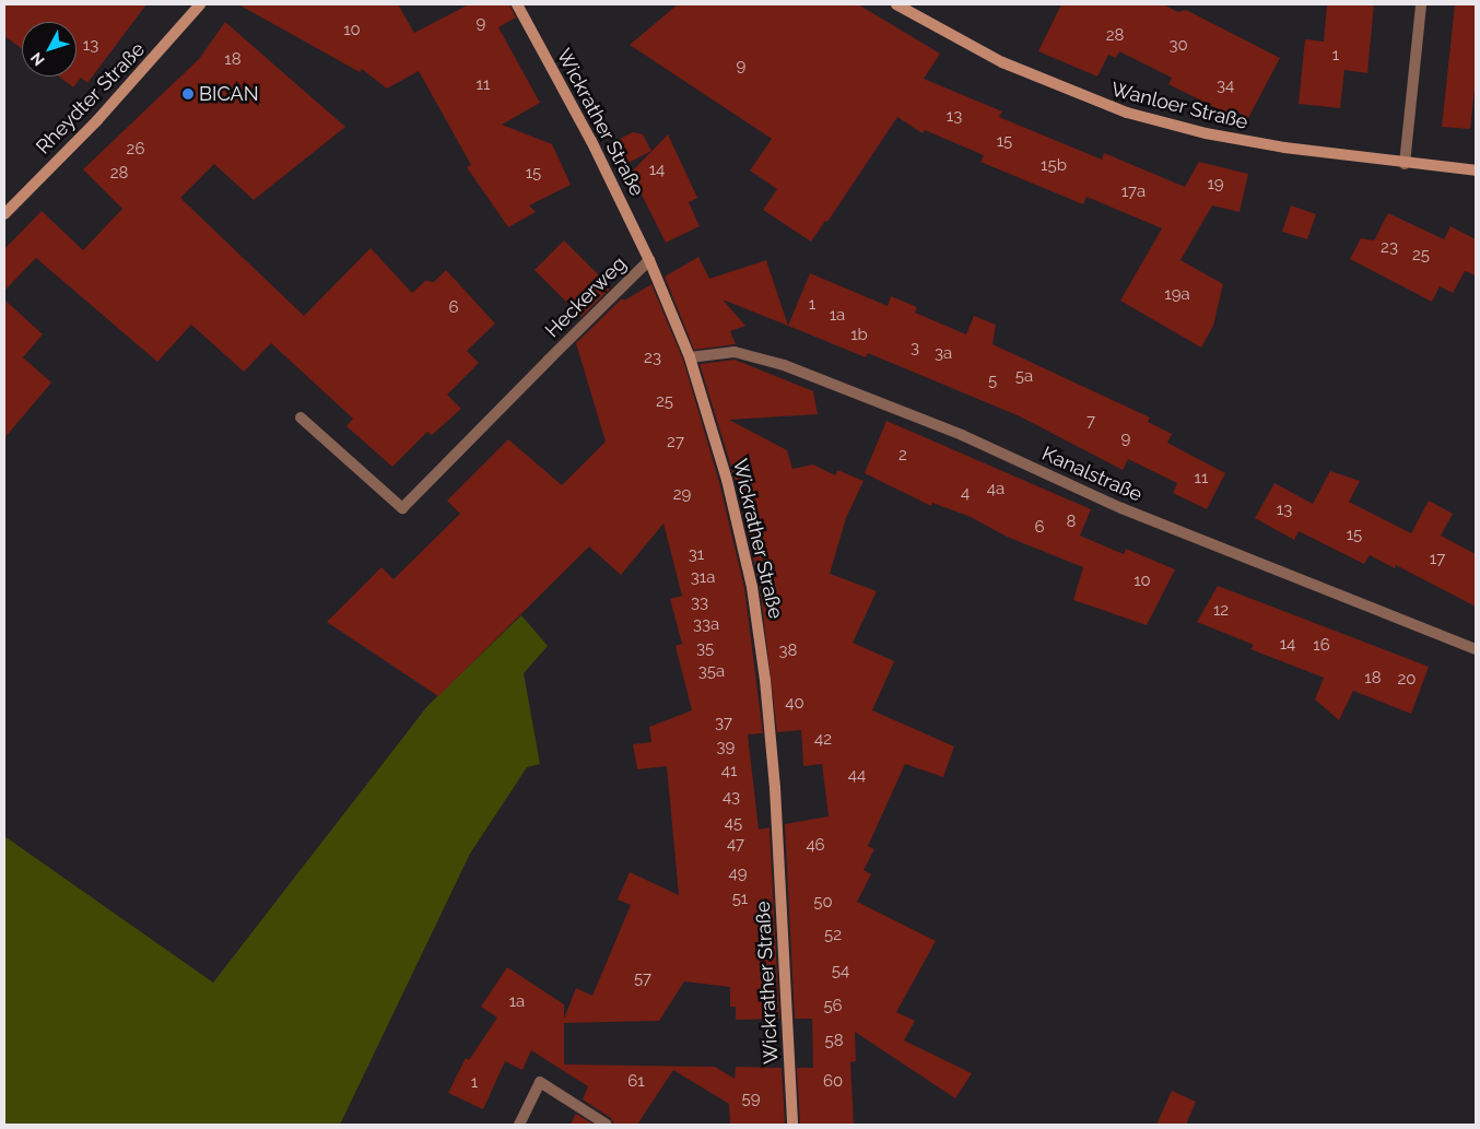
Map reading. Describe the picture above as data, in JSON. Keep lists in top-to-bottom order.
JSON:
{
  "streets": {
    "street": [
      "Rheydter Straße",
      "Wanloer Straße",
      "Wickrather Straße",
      "Heckerweg",
      "Kanalstraße"
    ]
  },
  "crossings": [
    ["Wickrather Straße", "Heckerweg"],
    ["Wickrather Straße", "Kanalstraße"]
  ],
  "places": ["BICAN"],
  "house_numbers": [
    "9",
    "10",
    "28",
    "13",
    "30",
    "1",
    "18",
    "9",
    "11",
    "34",
    "13",
    "15",
    "26",
    "15b",
    "14",
    "28",
    "15",
    "19",
    "17a",
    "23",
    "25",
    "19a",
    "1",
    "6",
    "1a",
    "1b",
    "3",
    "3a",
    "23",
    "5a",
    "5",
    "25",
    "7",
    "9",
    "27",
    "2",
    "11",
    "4a",
    "4",
    "29",
    "13",
    "8",
    "6",
    "15",
    "31",
    "17",
    "31a",
    "10",
    "33",
    "12",
    "33a",
    "14",
    "16",
    "35",
    "38",
    "35a",
    "18",
    "20",
    "40",
    "37",
    "42",
    "39",
    "41",
    "44",
    "43",
    "45",
    "47",
    "46",
    "49",
    "51",
    "50",
    "52",
    "54",
    "57",
    "1a",
    "56",
    "58",
    "61",
    "60",
    "1",
    "59"
  ],
  "north": "bottom left"
}
